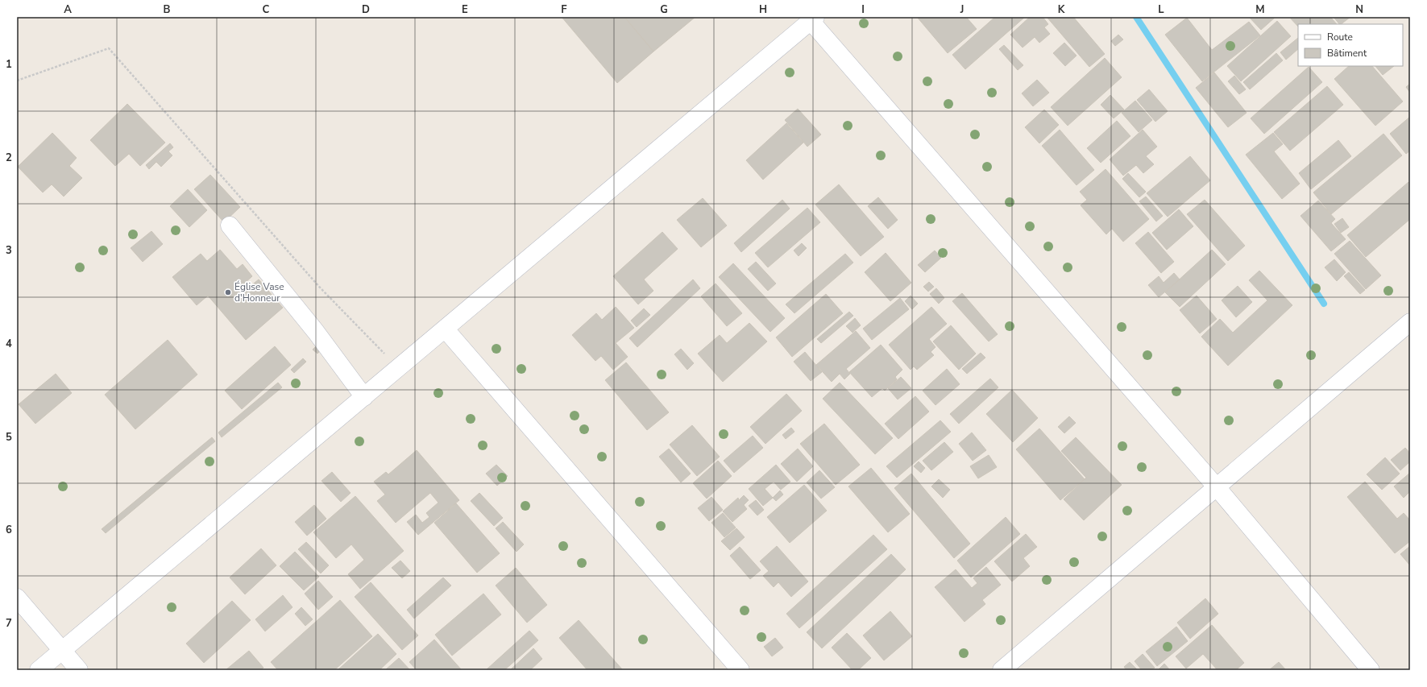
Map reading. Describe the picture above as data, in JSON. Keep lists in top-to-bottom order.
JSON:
{
  "places": ["Église Vase d'Honneur"],
  "legend": ["Route", "Bâtiment"],
  "grid": {
    "columns": [
      "A",
      "B",
      "C",
      "D",
      "E",
      "F",
      "G",
      "H",
      "I",
      "J",
      "K",
      "L",
      "M",
      "N"
    ],
    "rows": [
      "1",
      "2",
      "3",
      "4",
      "5",
      "6",
      "7"
    ]
  }
}
